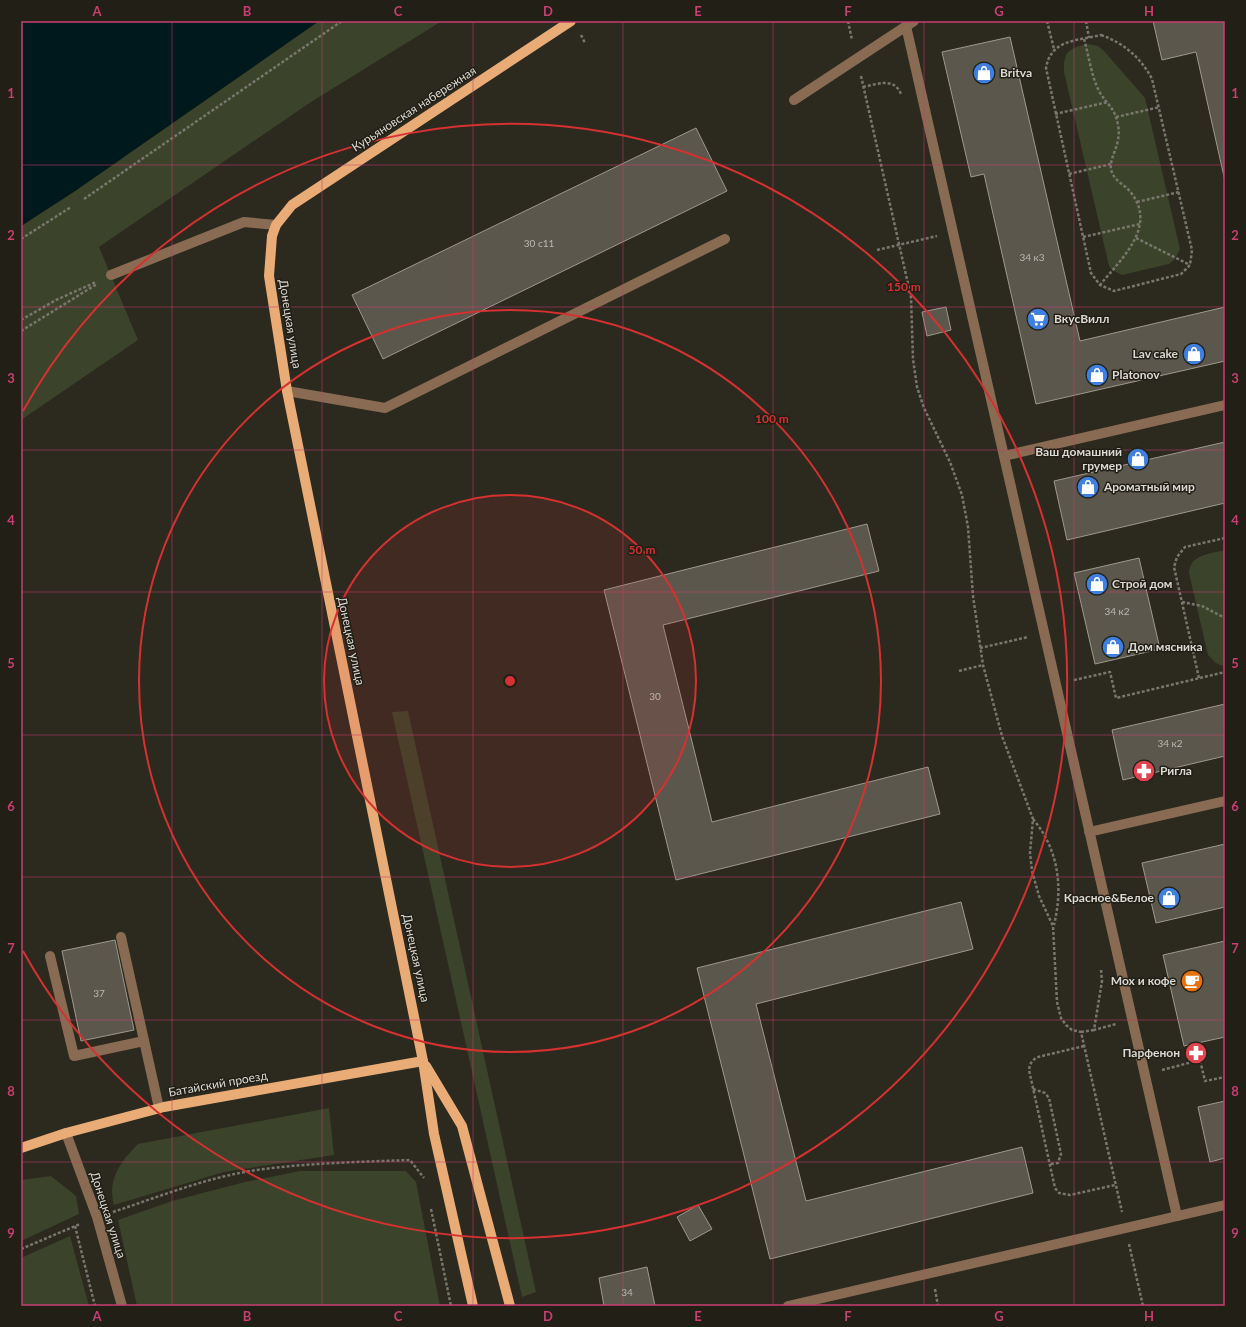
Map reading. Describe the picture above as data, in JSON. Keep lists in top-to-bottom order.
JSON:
{
  "streets": {
    "main road": ["Курьяновская набережная", "Донецкая улица", "Батайский проезд"]
  },
  "crossings": [
    ["Курьяновская набережная", "Донецкая улица"],
    ["Донецкая улица", "Батайский проезд"]
  ],
  "places": {
    "shop": [
      "Britva",
      "Lav cake",
      "Platonov",
      "Ваш домашний грумер",
      "Ароматный мир",
      "Строй дом",
      "Дом мясника",
      "Красное&Белое"
    ],
    "supermarket": ["ВкусВилл"],
    "pharmacy": ["Ригла", "Парфенон"],
    "cafe": ["Мох и кофе"]
  },
  "house_numbers": [
    "30 с11",
    "34 к3",
    "34 к2",
    "30",
    "34 к2",
    "37",
    "34"
  ],
  "grid": {
    "columns": [
      "A",
      "B",
      "C",
      "D",
      "E",
      "F",
      "G",
      "H"
    ],
    "rows": [
      "1",
      "2",
      "3",
      "4",
      "5",
      "6",
      "7",
      "8",
      "9"
    ]
  },
  "rings": ["150 m", "100 m", "50 m"]
}
